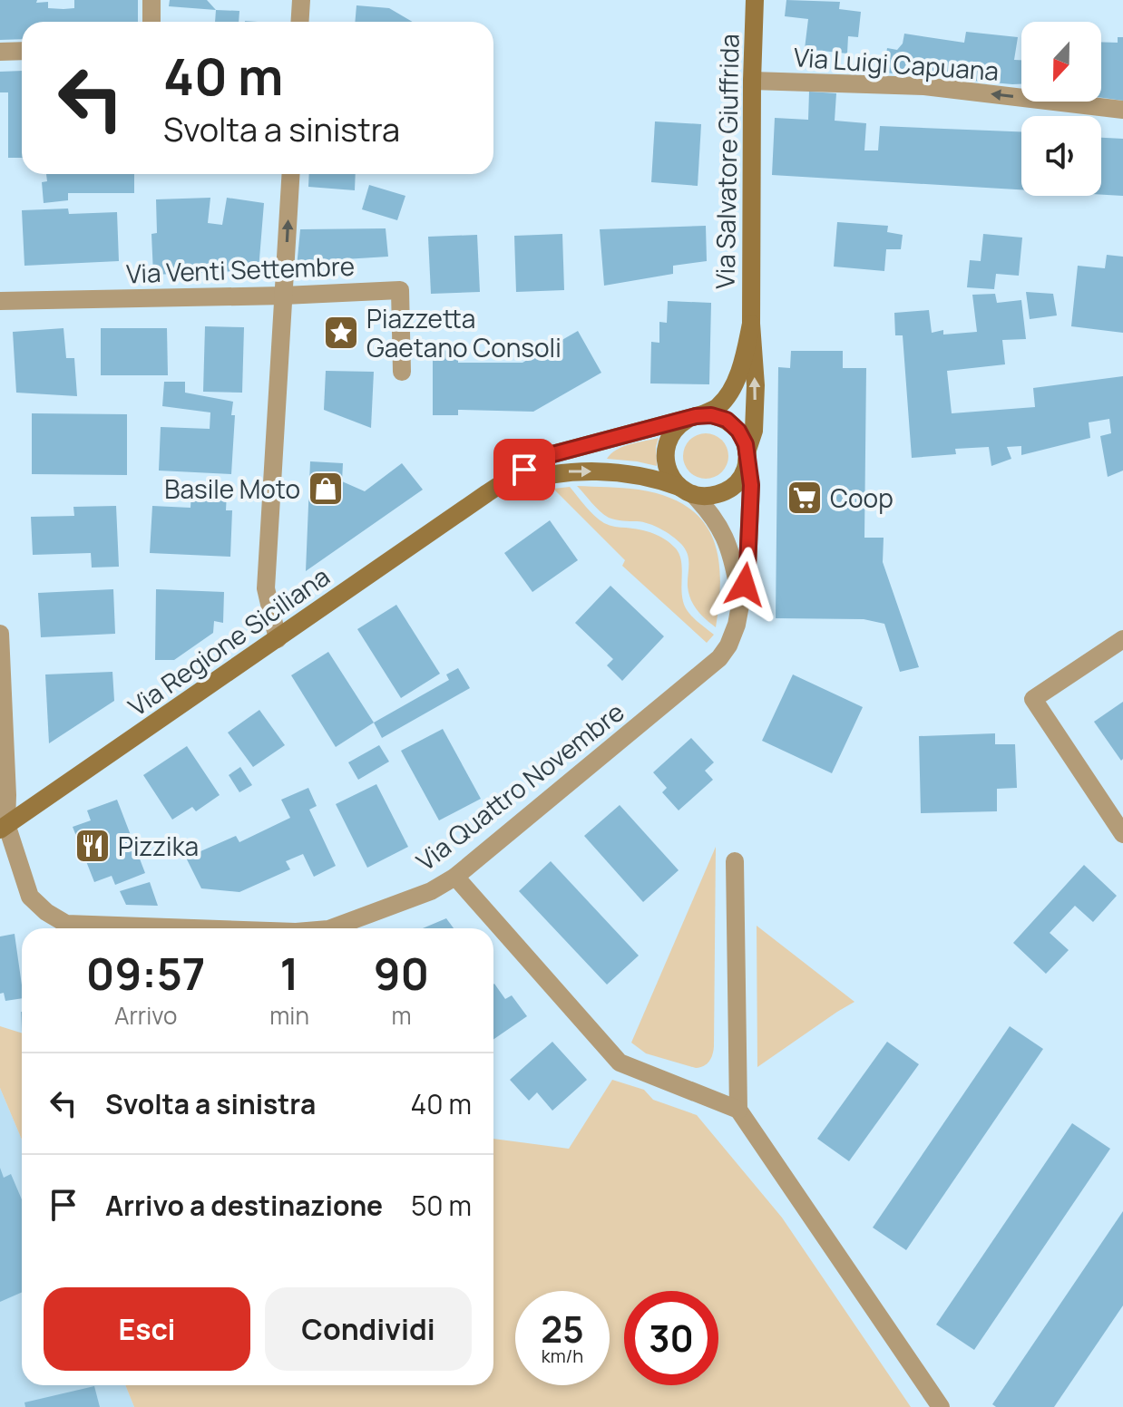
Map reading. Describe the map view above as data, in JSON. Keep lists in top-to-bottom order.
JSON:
{
  "streets": {
    "main road": ["Via Salvatore Giuffrida", "Via Regione Siciliana"],
    "street": ["Via Luigi Capuana", "Via Venti Settembre", "Via Quattro Novembre"]
  },
  "crossings": [
    ["Via Luigi Capuana", "Via Salvatore Giuffrida"],
    ["Via Regione Siciliana", "Via Quattro Novembre"]
  ],
  "one_way": ["Via Luigi Capuana"],
  "places": {
    "place": ["Piazzetta Gaetano Consoli"],
    "shop": ["Basile Moto"],
    "supermarket": ["Coop"],
    "restaurant": ["Pizzika"]
  },
  "north": "bottom",
  "page": {
    "turn": ["40 m", "Svolta a sinistra"],
    "eta": [
      "09:57",
      "Arrivo",
      "1",
      "min",
      "90",
      "m"
    ],
    "list": [
      {
        "name": "Svolta a sinistra",
        "value": "40 m"
      },
      {
        "name": "Arrivo a destinazione",
        "value": "50 m"
      }
    ],
    "buttons": ["Esci", "Condividi"],
    "speed": "25 km/h",
    "limit": "30"
  }
}
